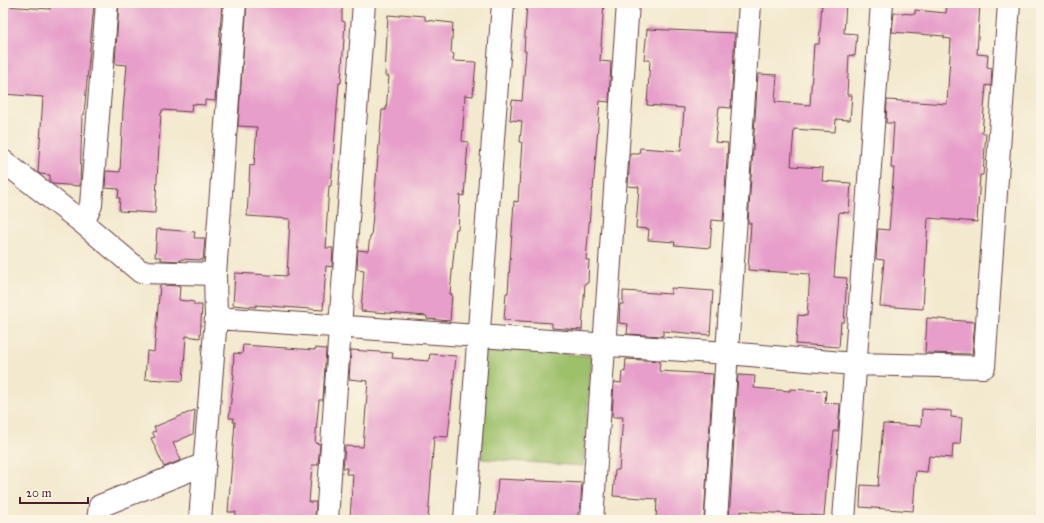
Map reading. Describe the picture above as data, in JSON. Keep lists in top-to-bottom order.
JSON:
{
  "scale_bar": "20 m"
}
